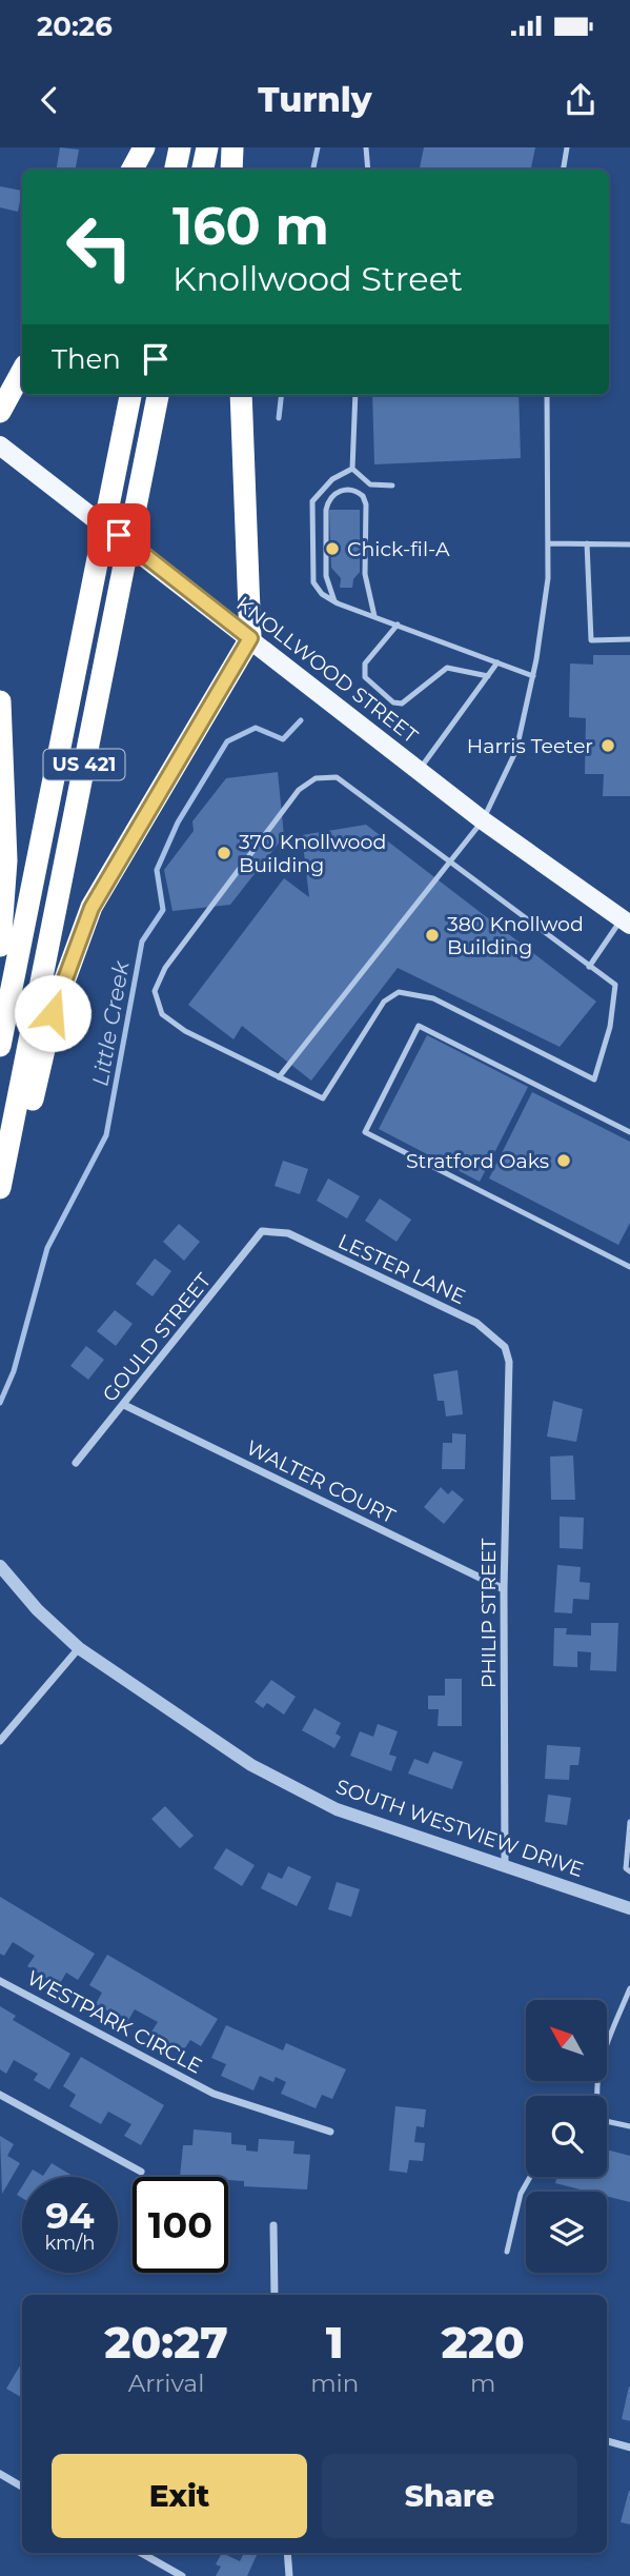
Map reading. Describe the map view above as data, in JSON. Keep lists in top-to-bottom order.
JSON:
{
  "streets": {
    "highway": ["US 421"],
    "main road": ["KNOLLWOOD STREET"],
    "street": [
      "LESTER LANE",
      "GOULD STREET",
      "WALTER COURT",
      "PHILIP STREET",
      "SOUTH WESTVIEW DRIVE",
      "WESTPARK CIRCLE"
    ]
  },
  "crossings": [
    ["LESTER LANE", "GOULD STREET"],
    ["LESTER LANE", "PHILIP STREET"],
    ["GOULD STREET", "WALTER COURT"],
    ["WALTER COURT", "PHILIP STREET"],
    ["PHILIP STREET", "SOUTH WESTVIEW DRIVE"]
  ],
  "water": ["Little Creek"],
  "places": [
    "Chick-fil-A",
    "Harris Teeter",
    "370 Knollwood Building",
    "380 Knollwod Building",
    "Stratford Oaks"
  ],
  "north": "top left",
  "page": {
    "status": "20:26",
    "header": "Turnly",
    "turn": ["160 m", "Knollwood Street"],
    "then": "Then",
    "speed": "94 km/h",
    "limit": "100",
    "eta": [
      "20:27",
      "Arrival",
      "1",
      "min",
      "220",
      "m"
    ],
    "buttons": ["Exit", "Share"]
  }
}
